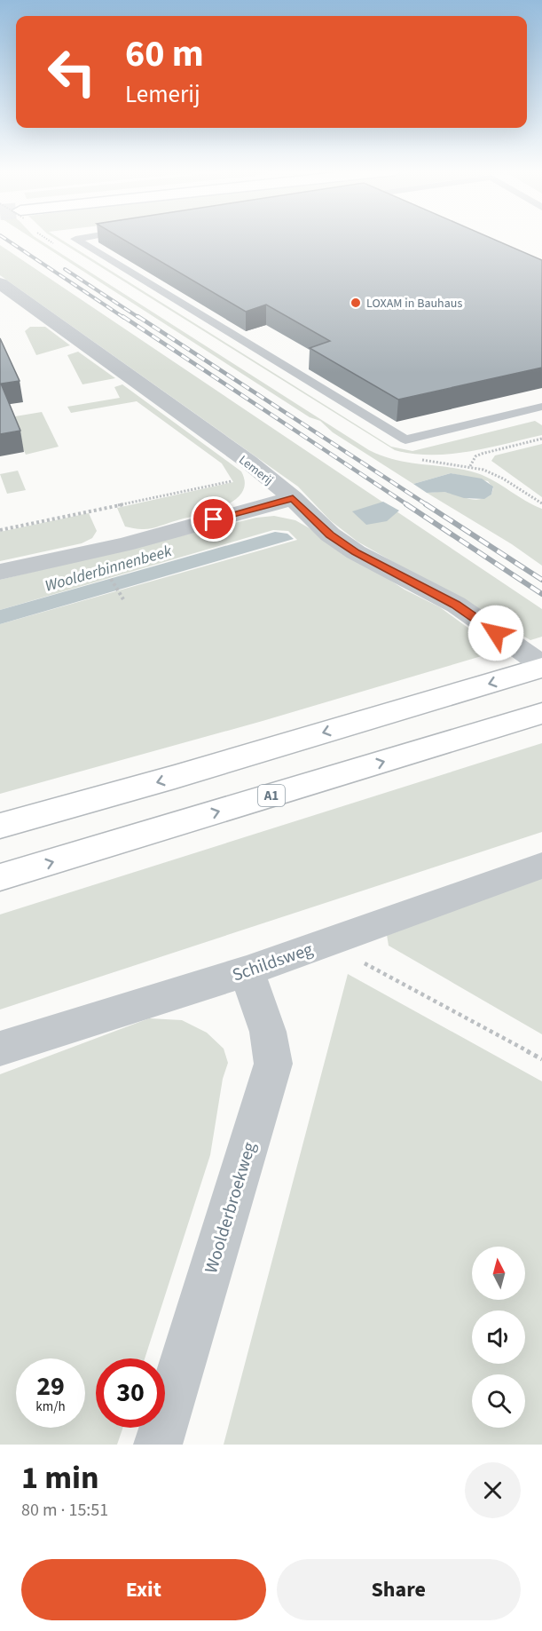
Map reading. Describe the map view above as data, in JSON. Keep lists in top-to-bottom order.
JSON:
{
  "streets": {
    "main road": ["A1"],
    "street": ["Lemerij", "Schildsweg", "Woolderbroekweg"]
  },
  "crossings": [
    ["Schildsweg", "Woolderbroekweg"]
  ],
  "water": ["Woolderbinnenbeek"],
  "places": ["LOXAM in Bauhaus"],
  "north": "top",
  "page": {
    "turn": ["60 m", "Lemerij"],
    "speed": "29 km/h",
    "limit": "30",
    "heading": ["1 min", "80 m · 15:51"],
    "buttons": ["Exit", "Share"]
  }
}
